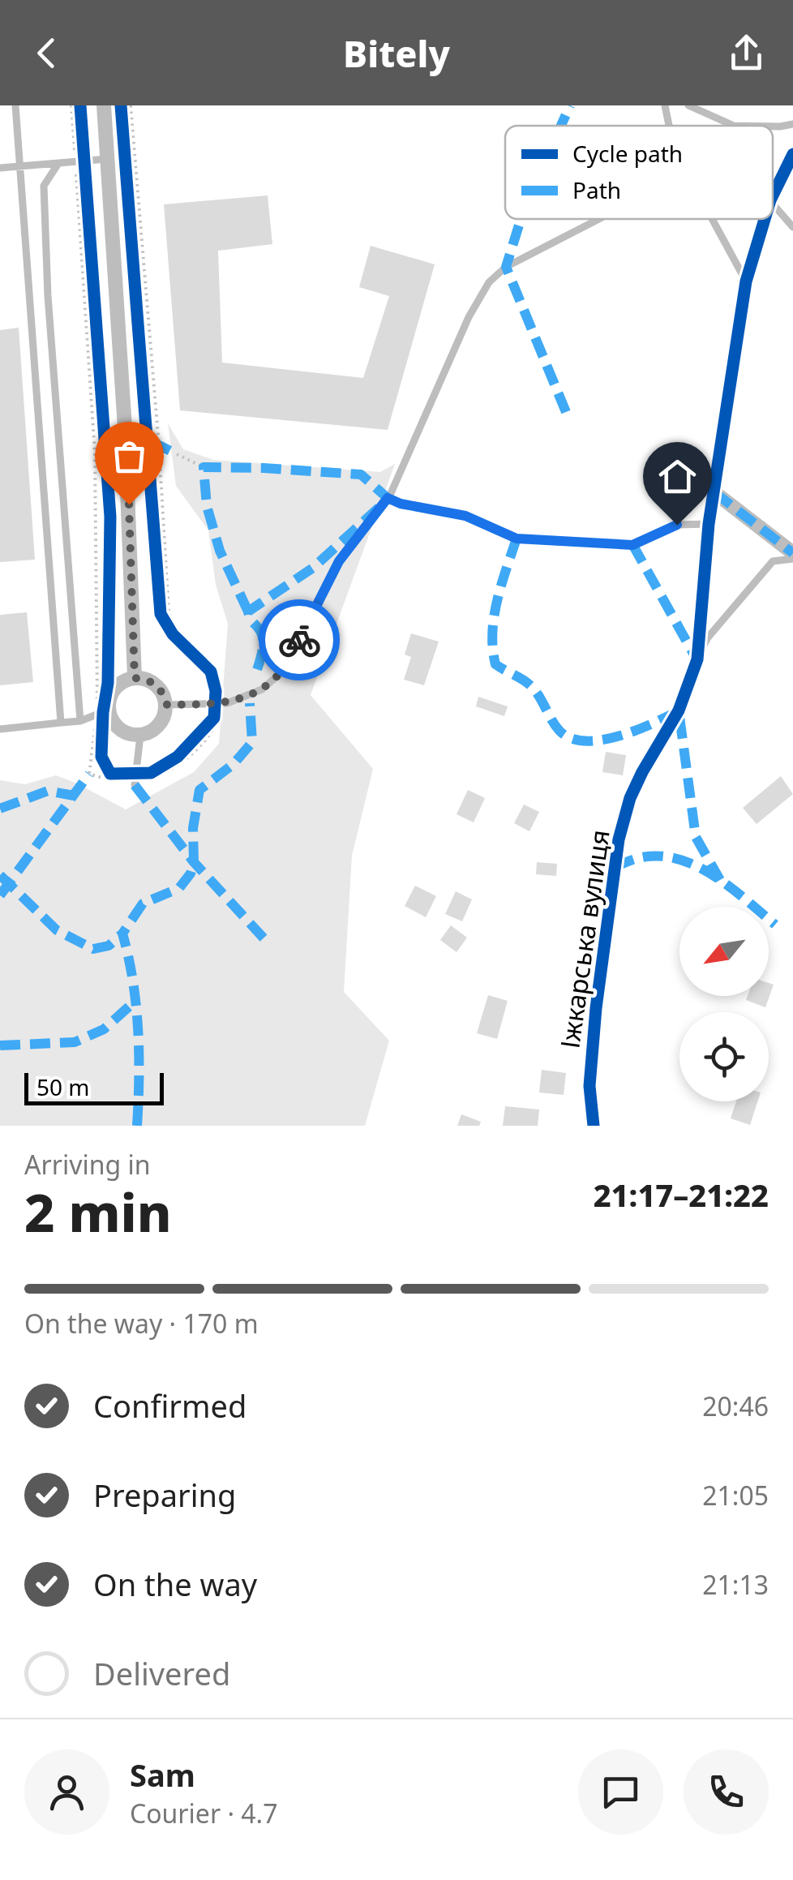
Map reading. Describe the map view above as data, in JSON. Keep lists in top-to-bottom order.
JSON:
{
  "streets": {
    "street": ["Іжкарська вулиця"]
  },
  "legend": ["Cycle path", "Path"],
  "scale_bar": "50 m",
  "north": "bottom left",
  "page": {
    "header": "Bitely",
    "scale": "50 m",
    "heading": ["2 min", "Arriving in", "21:17–21:22"],
    "panel": ["Sam", "Courier · 4.7"],
    "bar": "On the way · 170 m",
    "list": [
      ["Confirmed", "20:46"],
      ["Preparing", "21:05"],
      ["On the way", "21:13"],
      "Delivered"
    ]
  }
}
